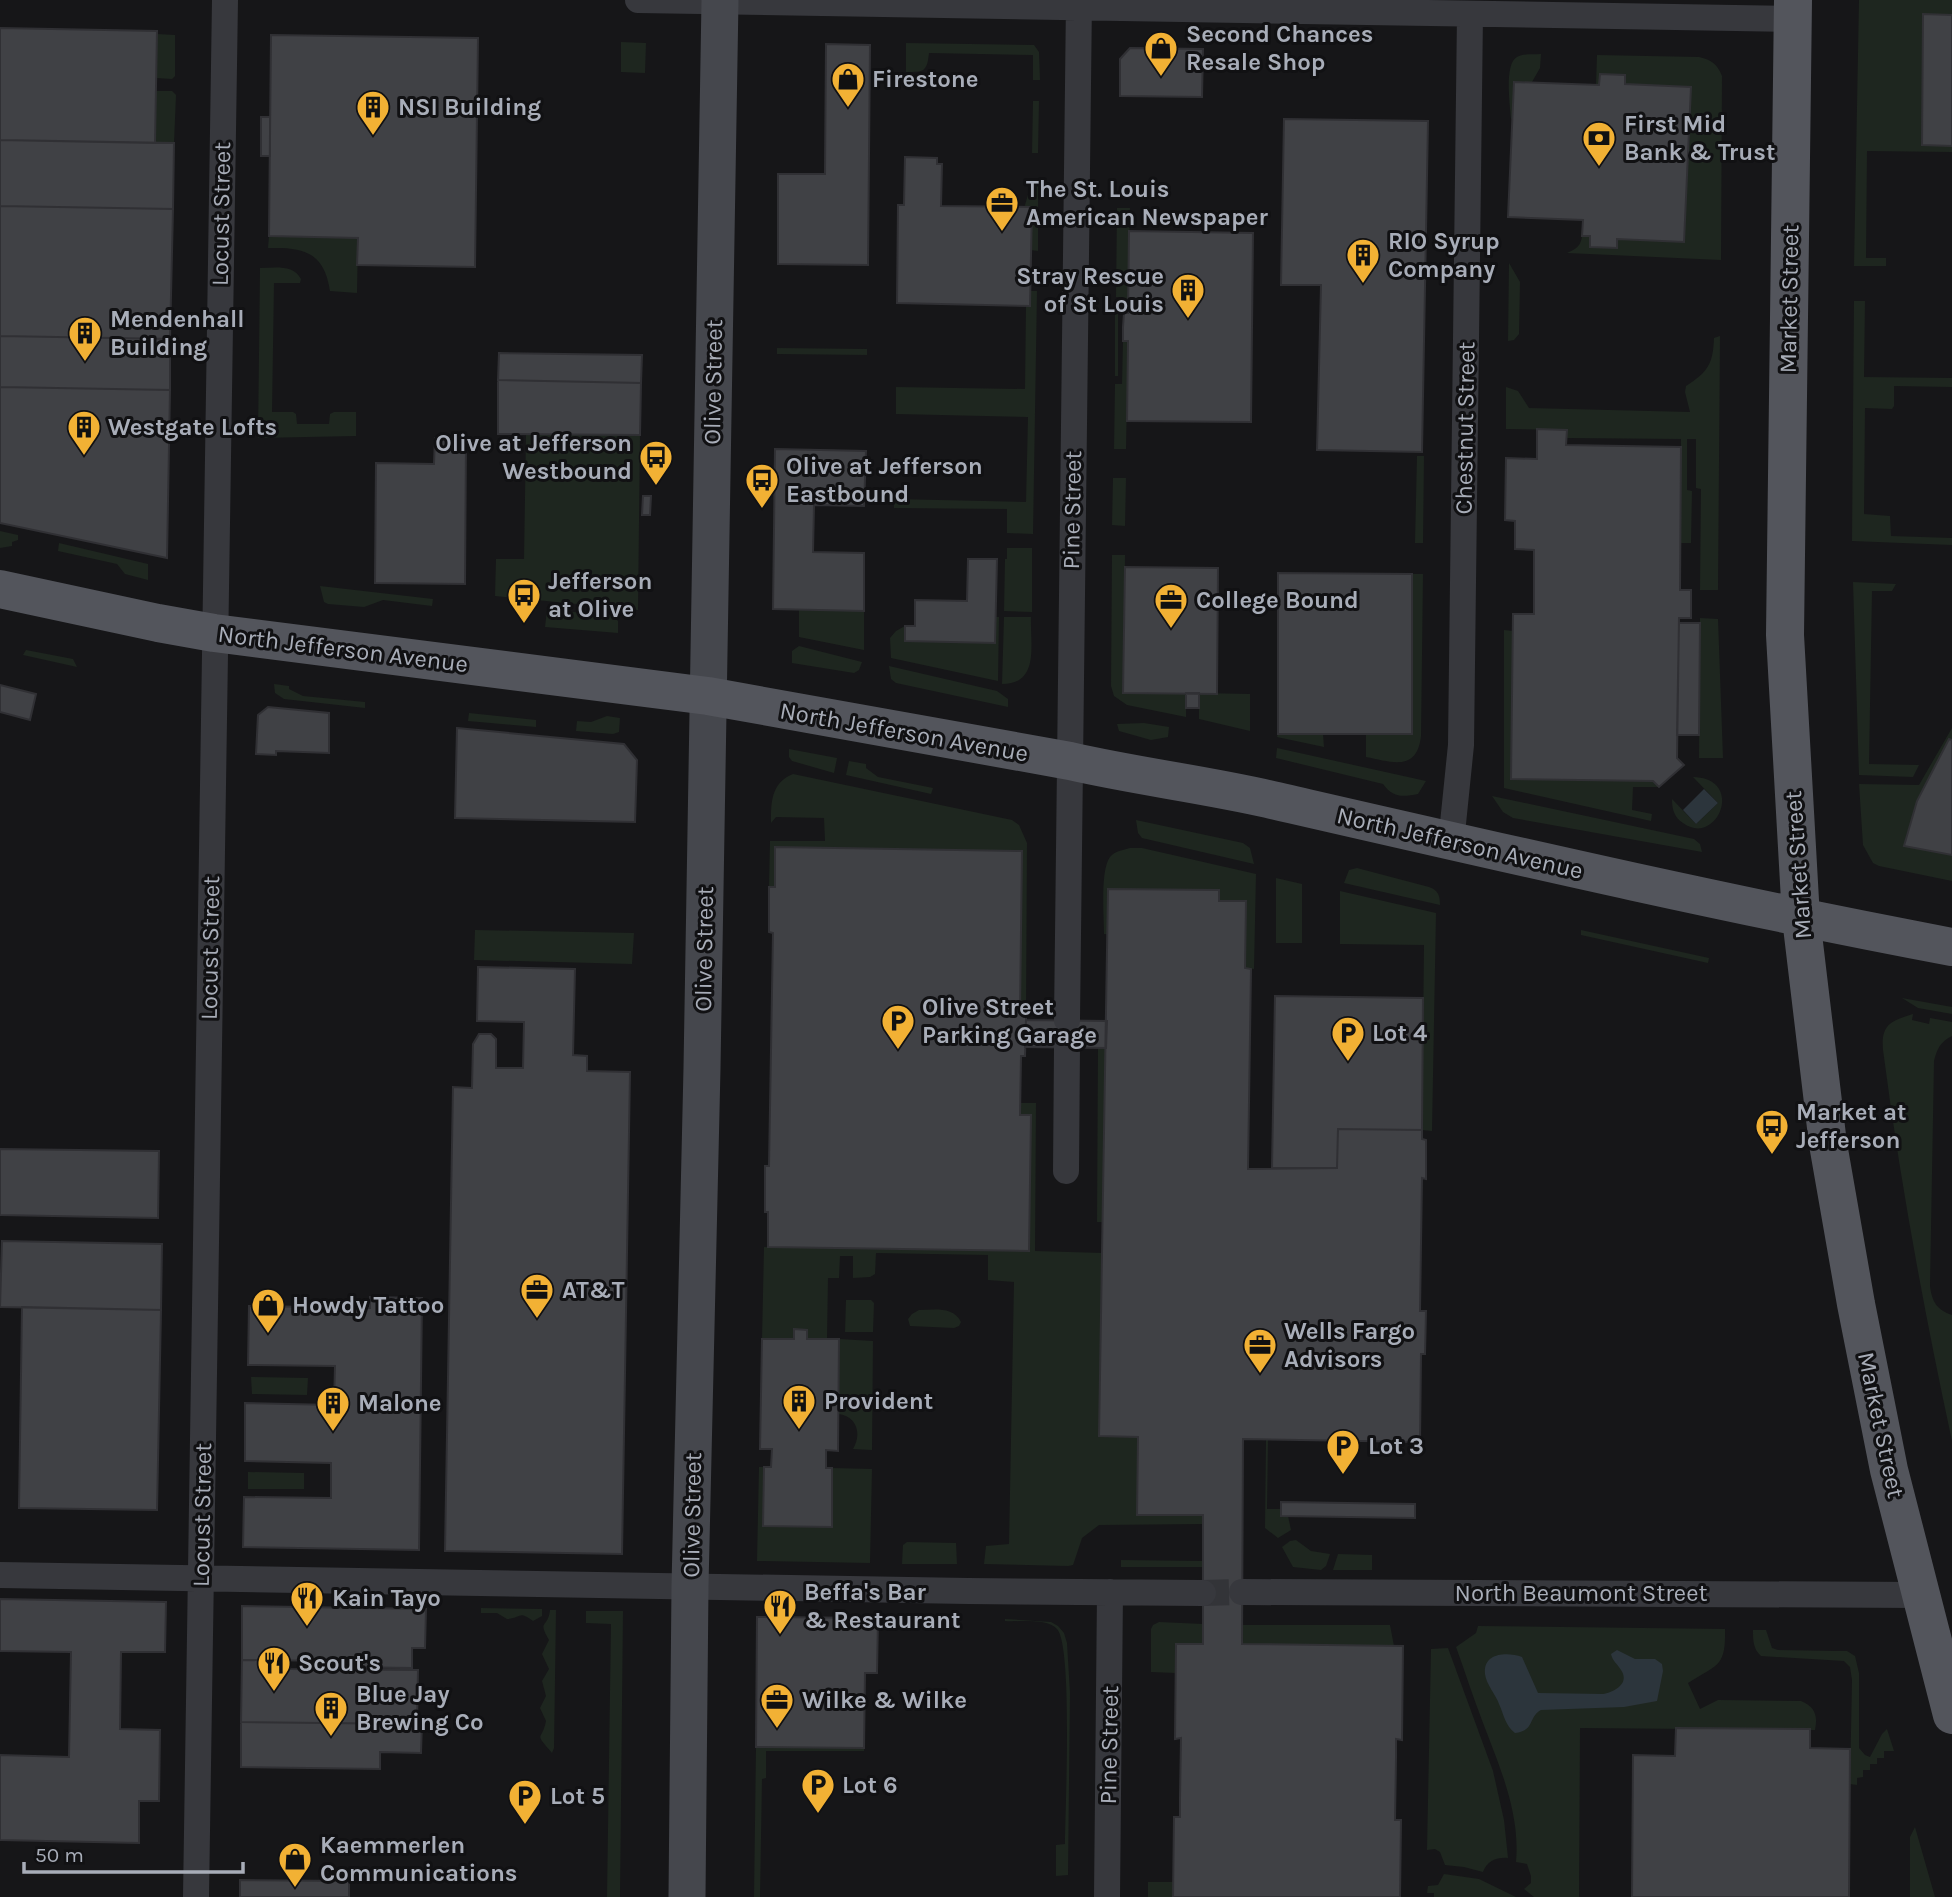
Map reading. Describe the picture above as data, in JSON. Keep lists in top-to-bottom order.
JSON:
{
  "streets": {
    "main road": ["Market Street", "Olive Street", "North Jefferson Avenue"],
    "street": [
      "Locust Street",
      "Chestnut Street",
      "Pine Street",
      "North Beaumont Street"
    ]
  },
  "crossings": [
    ["Locust Street", "North Jefferson Avenue"],
    ["Market Street", "North Jefferson Avenue"],
    ["Market Street", "North Beaumont Street"],
    ["Olive Street", "North Jefferson Avenue"],
    ["Chestnut Street", "North Jefferson Avenue"],
    ["Pine Street", "North Jefferson Avenue"]
  ],
  "places": {
    "shop": [
      "Second Chances Resale Shop",
      "Firestone",
      "Howdy Tattoo",
      "Kaemmerlen Communications"
    ],
    "building": [
      "NSI Building",
      "RIO Syrup Company",
      "Stray Rescue of St Louis",
      "Mendenhall Building",
      "Westgate Lofts",
      "Provident",
      "Malone",
      "Blue Jay Brewing Co"
    ],
    "bank": ["First Mid Bank & Trust"],
    "office": [
      "The St. Louis American Newspaper",
      "College Bound",
      "AT&T",
      "Wells Fargo Advisors",
      "Wilke & Wilke"
    ],
    "bus stop": [
      "Olive at Jefferson Westbound",
      "Olive at Jefferson Eastbound",
      "Jefferson at Olive",
      "Market at Jefferson"
    ],
    "parking": [
      "Olive Street Parking Garage",
      "Lot 4",
      "Lot 3",
      "Lot 6",
      "Lot 5"
    ],
    "restaurant": ["Kain Tayo", "Beffa's Bar & Restaurant", "Scout's"]
  },
  "scale_bar": "50 m"
}
